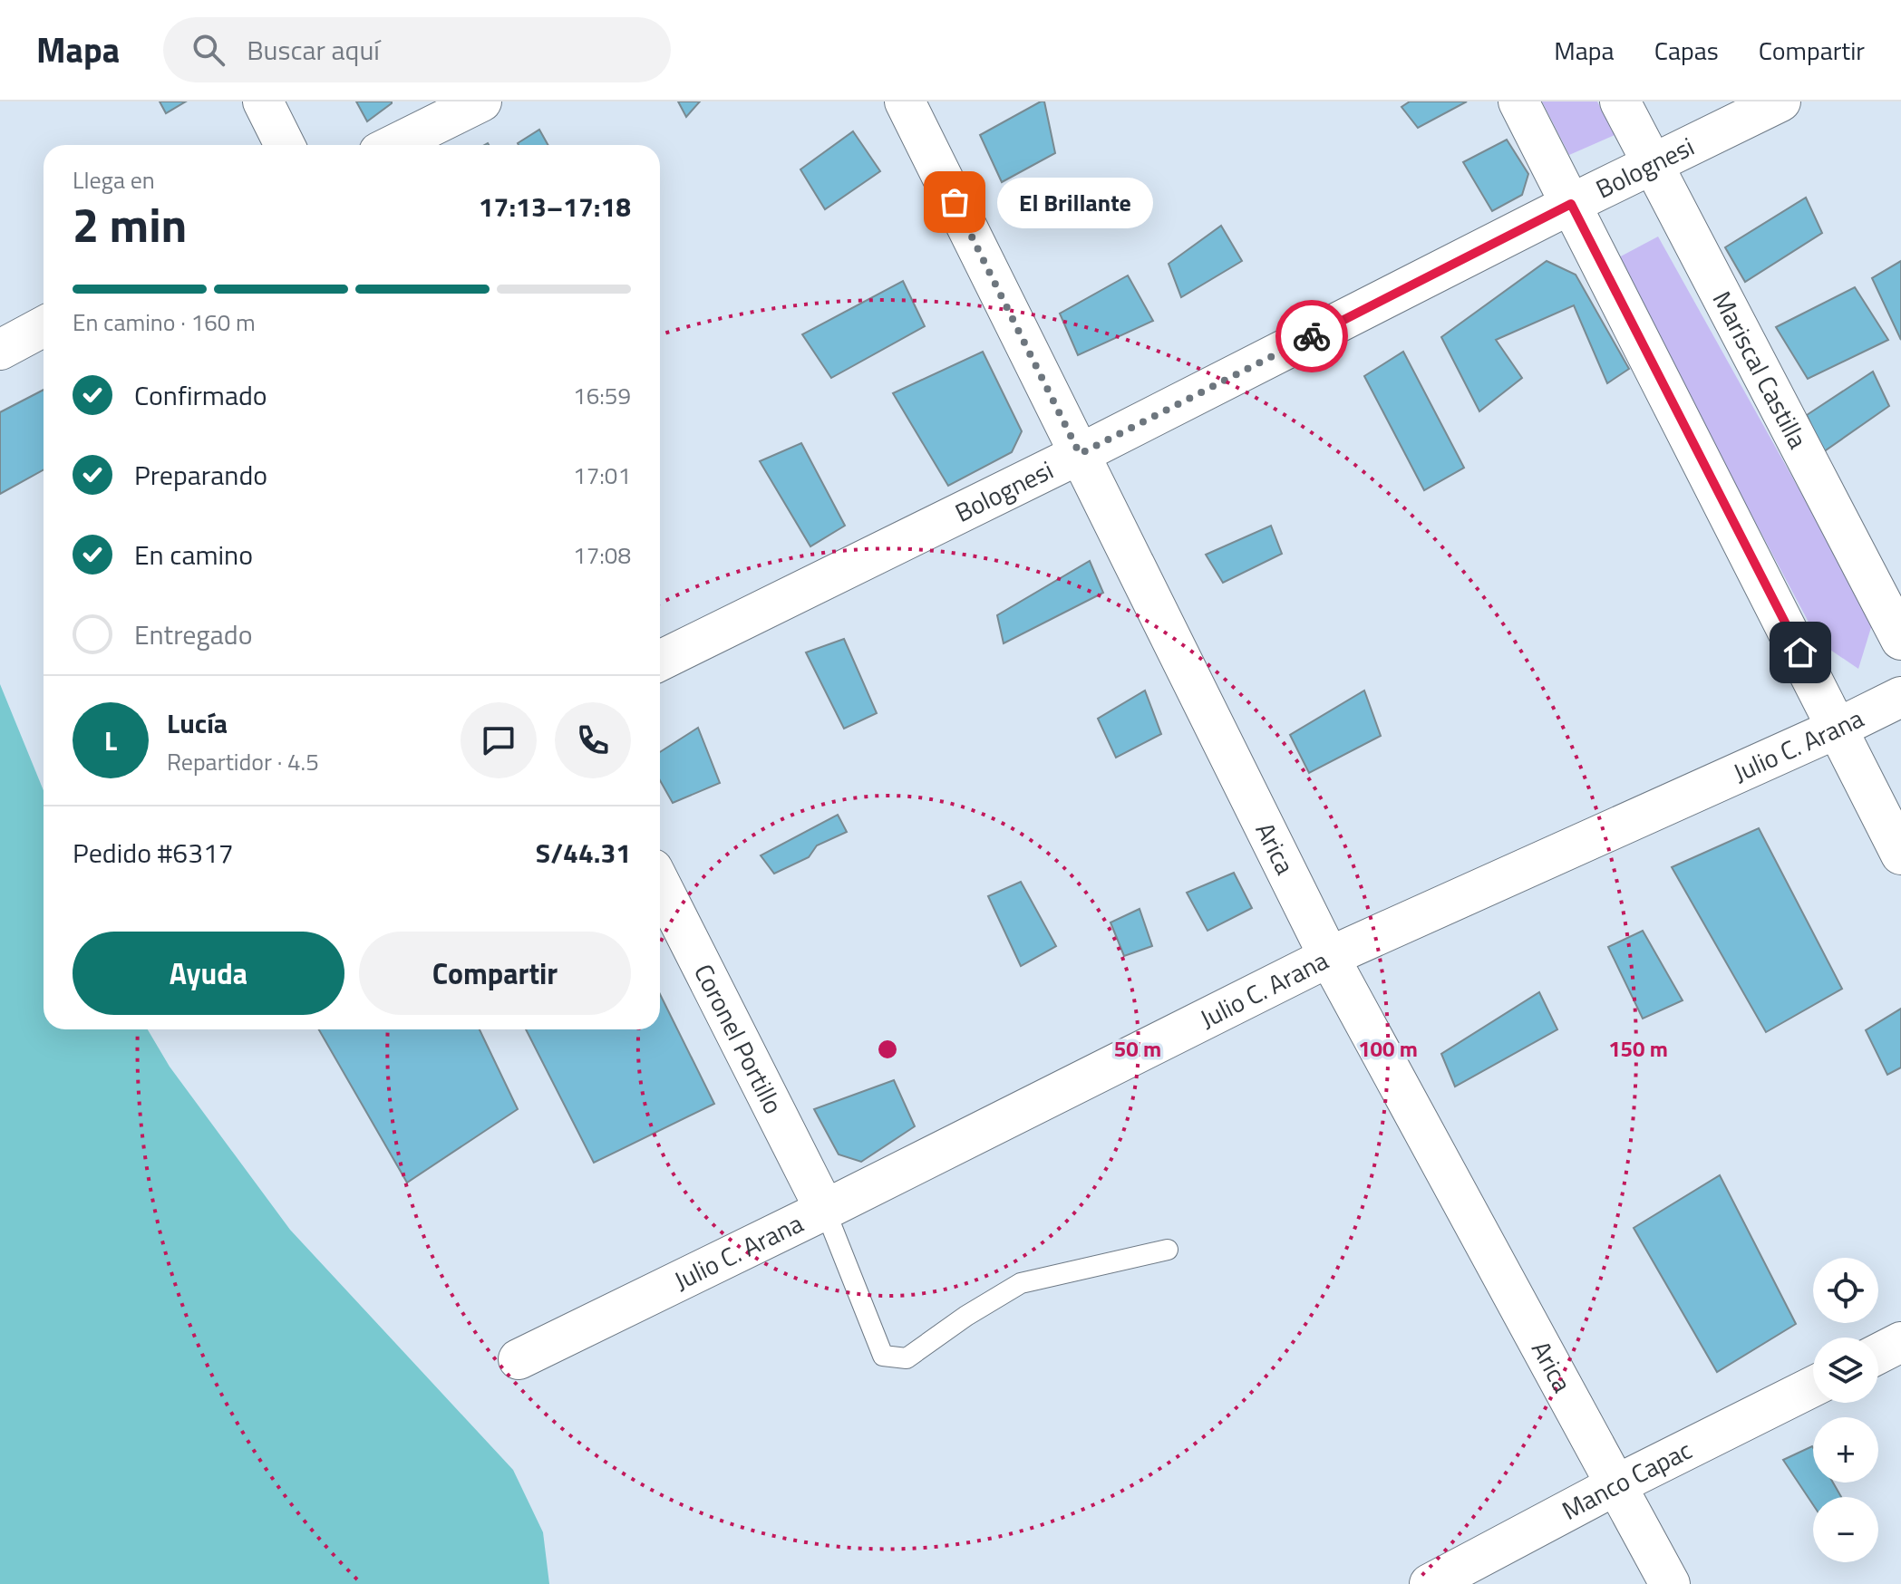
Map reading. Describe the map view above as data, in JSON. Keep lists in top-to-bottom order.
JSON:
{
  "streets": {
    "street": [
      "Bolognesi",
      "Mariscal Castilla",
      "Julio C. Arana",
      "Arica",
      "Coronel Portillo",
      "Manco Capac"
    ]
  },
  "crossings": [
    ["Bolognesi", "Mariscal Castilla"],
    ["Bolognesi", "Arica"],
    ["Julio C. Arana", "Arica"],
    ["Julio C. Arana", "Coronel Portillo"],
    ["Arica", "Manco Capac"]
  ],
  "places": ["El Brillante"],
  "page": {
    "header": "Mapa",
    "search": "Buscar aquí",
    "nav": ["Mapa", "Capas", "Compartir"],
    "heading": ["2 min", "Llega en", "17:13–17:18"],
    "panel": [
      "Lucía",
      "Repartidor · 4.5",
      "Pedido #6317",
      "S/44.31"
    ],
    "bubble": "El Brillante",
    "bar": "En camino · 160 m",
    "list": [
      ["Confirmado", "16:59"],
      ["Preparando", "17:01"],
      ["En camino", "17:08"],
      "Entregado"
    ],
    "round": "L",
    "buttons": ["Ayuda", "Compartir"],
    "map_buttons": ["+", "−"]
  },
  "rings": ["50 m", "100 m", "150 m"]
}
